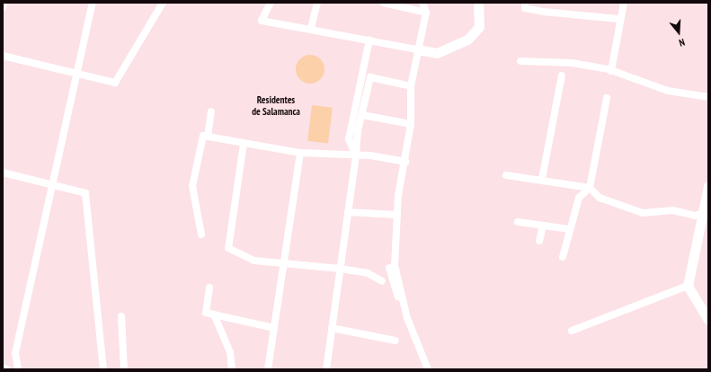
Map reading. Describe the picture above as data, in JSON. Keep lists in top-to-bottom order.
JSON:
{
  "districts": ["Residentes de Salamanca"],
  "north": "bottom"
}
